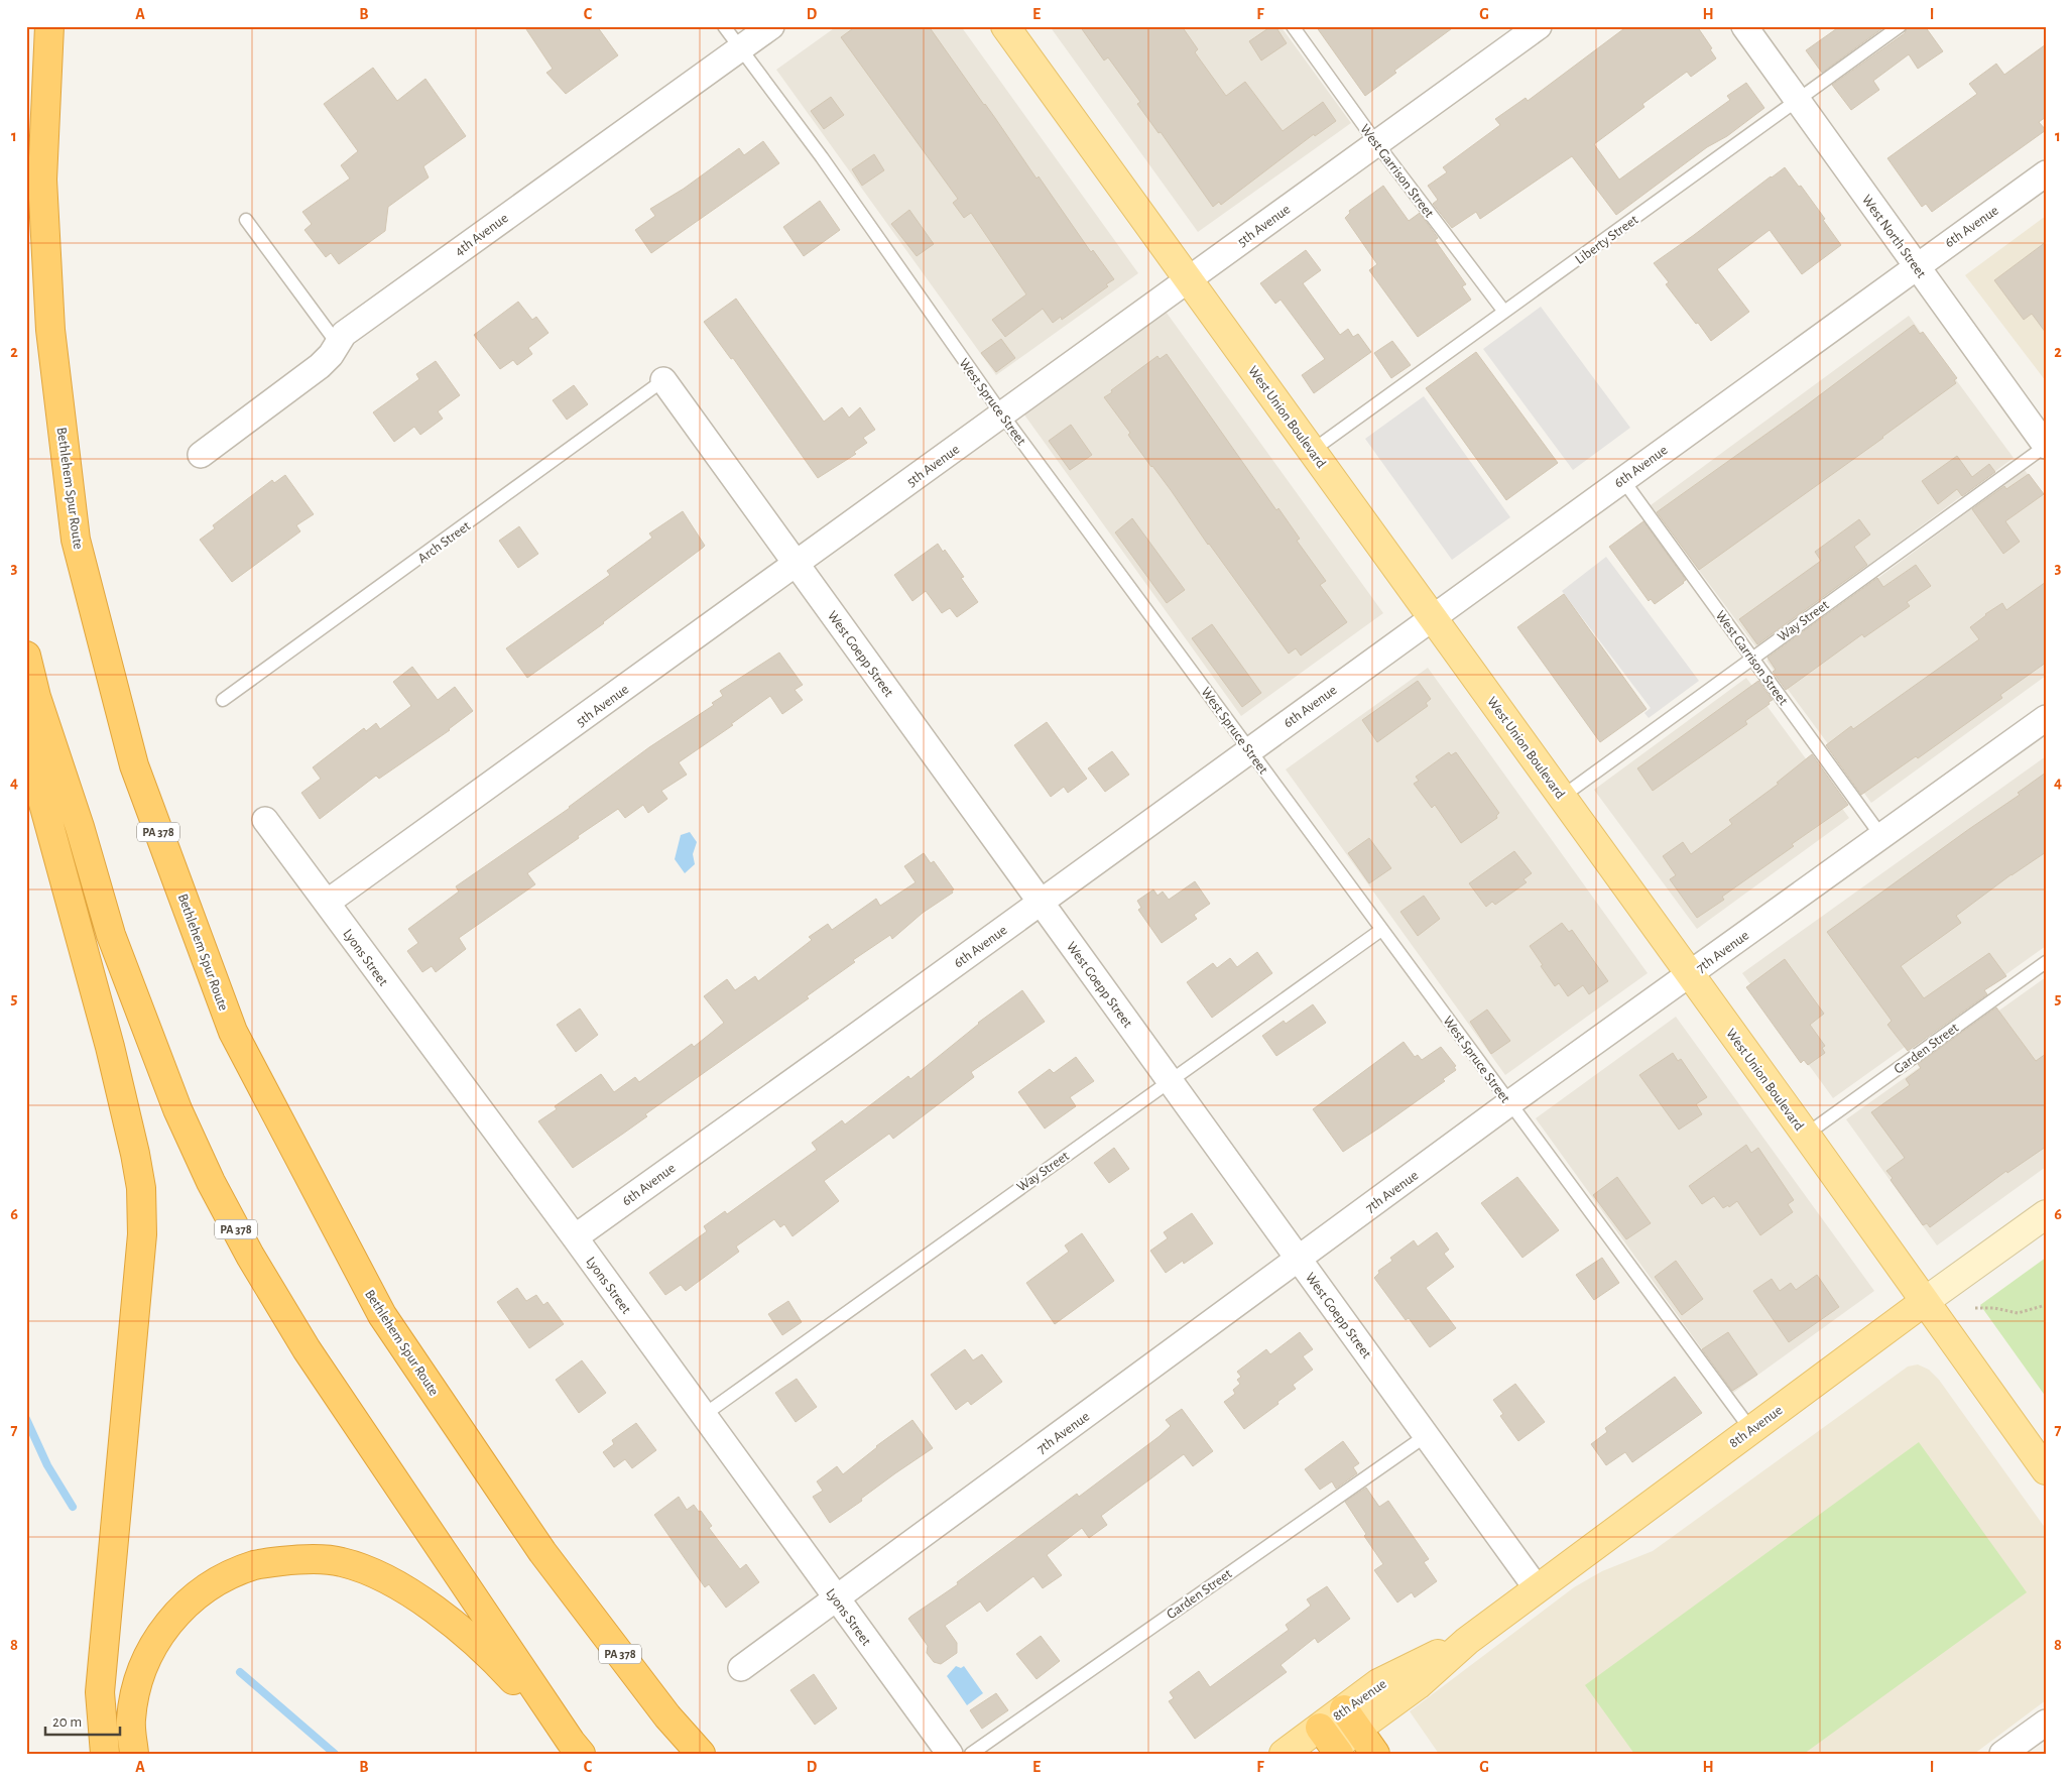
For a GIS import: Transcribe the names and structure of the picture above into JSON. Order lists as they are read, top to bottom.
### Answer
{
  "streets": {
    "highway": ["Bethlehem Spur Route", "PA 378"],
    "main road": ["West Union Boulevard", "8th Avenue"],
    "street": [
      "5th Avenue",
      "6th Avenue",
      "4th Avenue",
      "West North Street",
      "West Goepp Street",
      "7th Avenue",
      "Lyons Street"
    ],
    "lane": [
      "West Garrison Street",
      "Liberty Street",
      "West Spruce Street",
      "Arch Street",
      "Way Street",
      "Garden Street"
    ]
  },
  "crossings": [
    ["West Garrison Street", "5th Avenue"],
    ["West Garrison Street", "6th Avenue"],
    ["West Garrison Street", "Liberty Street"],
    ["West Garrison Street", "Way Street"],
    ["West Garrison Street", "7th Avenue"],
    ["5th Avenue", "West Spruce Street"],
    ["5th Avenue", "West Union Boulevard"],
    ["5th Avenue", "West Goepp Street"],
    ["5th Avenue", "Lyons Street"],
    ["6th Avenue", "West North Street"],
    ["6th Avenue", "West Spruce Street"],
    ["6th Avenue", "West Union Boulevard"],
    ["6th Avenue", "West Goepp Street"],
    ["6th Avenue", "Lyons Street"],
    ["4th Avenue", "West Spruce Street"],
    ["West North Street", "Liberty Street"],
    ["West North Street", "Way Street"],
    ["Liberty Street", "West Union Boulevard"],
    ["West Spruce Street", "Way Street"],
    ["West Spruce Street", "7th Avenue"],
    ["West Spruce Street", "8th Avenue"],
    ["West Union Boulevard", "Way Street"],
    ["West Union Boulevard", "7th Avenue"],
    ["West Union Boulevard", "Garden Street"],
    ["West Union Boulevard", "8th Avenue"],
    ["Arch Street", "West Goepp Street"],
    ["Way Street", "West Goepp Street"],
    ["Way Street", "Lyons Street"],
    ["West Goepp Street", "7th Avenue"],
    ["West Goepp Street", "Garden Street"],
    ["West Goepp Street", "8th Avenue"],
    ["7th Avenue", "Lyons Street"]
  ],
  "scale_bar": "20 m",
  "grid": {
    "columns": [
      "A",
      "B",
      "C",
      "D",
      "E",
      "F",
      "G",
      "H",
      "I"
    ],
    "rows": [
      "1",
      "2",
      "3",
      "4",
      "5",
      "6",
      "7",
      "8"
    ]
  }
}
